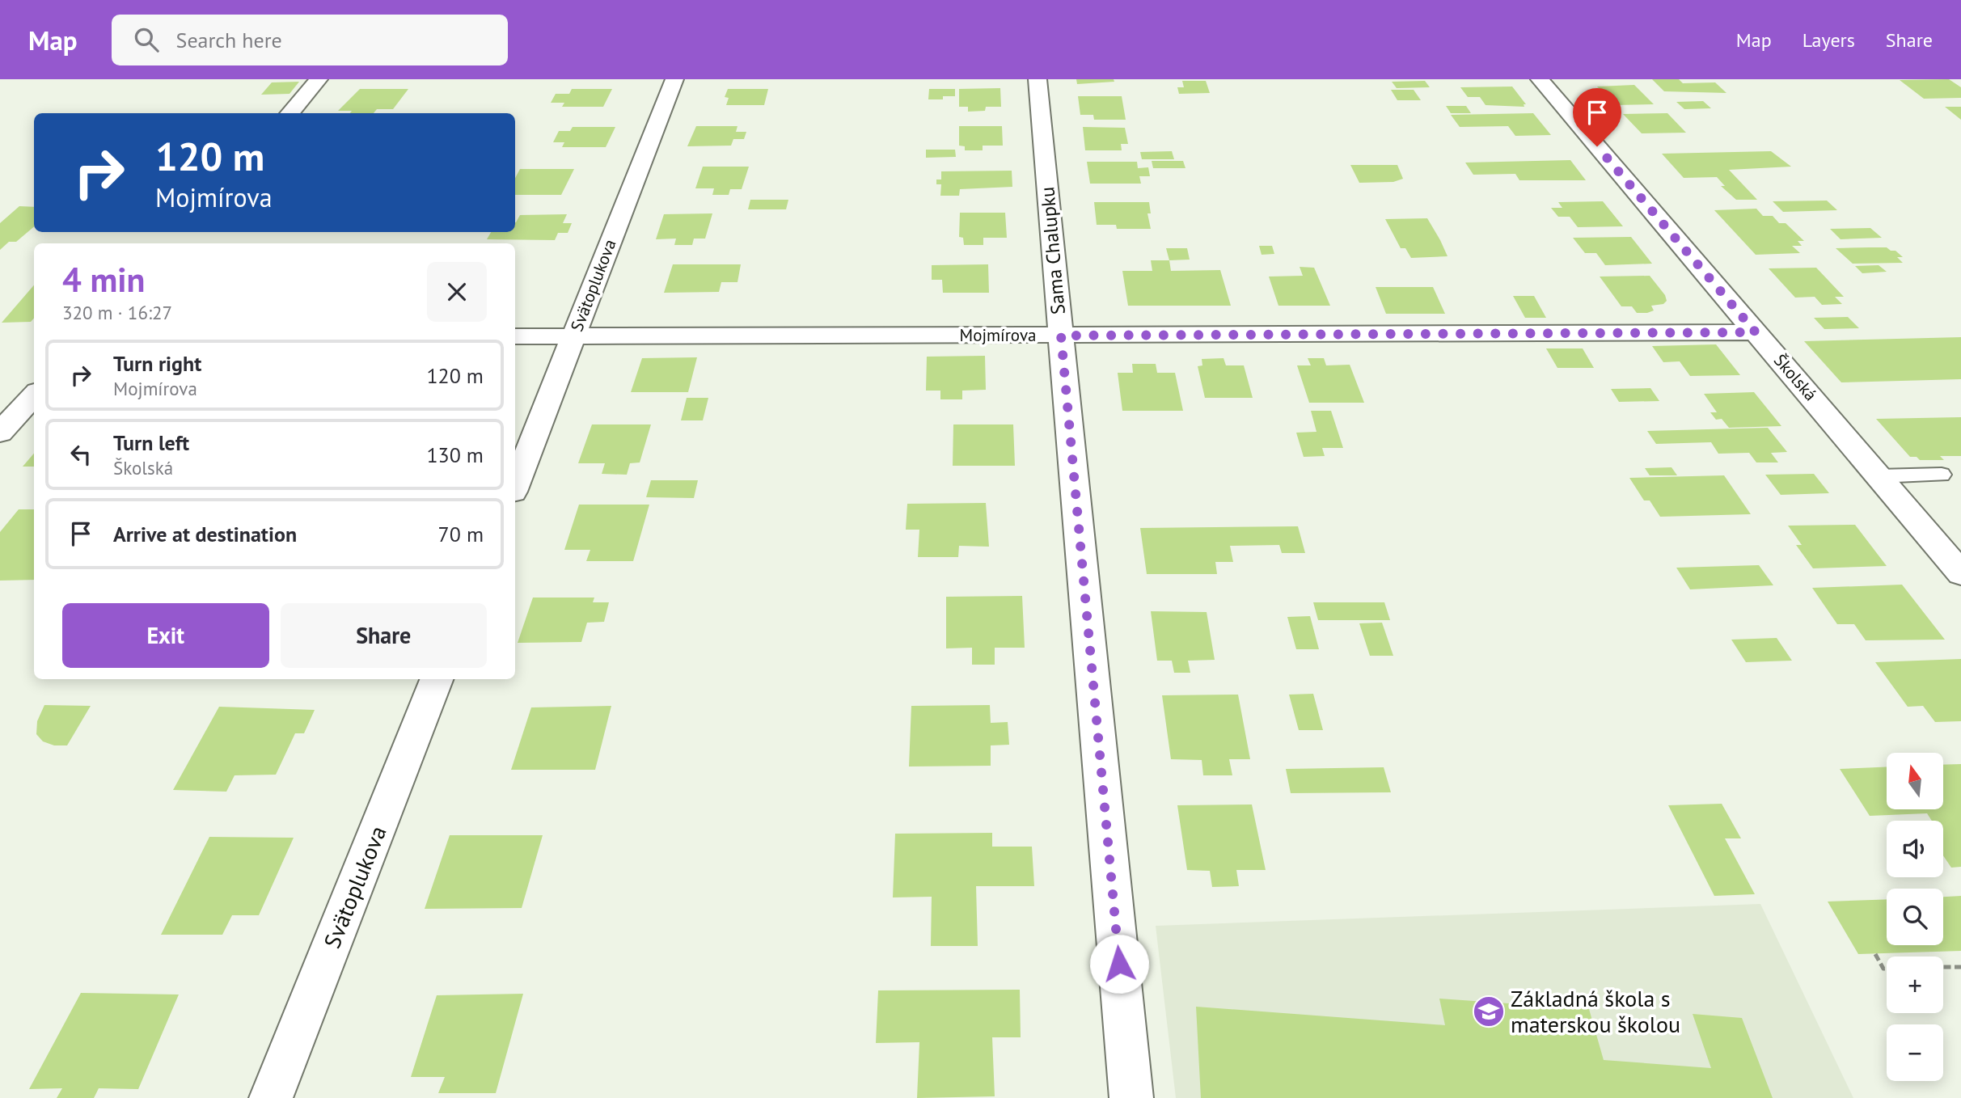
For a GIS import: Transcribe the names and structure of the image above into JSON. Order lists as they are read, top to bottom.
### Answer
{
  "streets": {
    "street": [
      "Sama Chalupku",
      "Svätoplukova",
      "Mojmírova",
      "Školská"
    ]
  },
  "crossings": [
    ["Sama Chalupku", "Mojmírova"],
    ["Svätoplukova", "Mojmírova"],
    ["Mojmírova", "Školská"]
  ],
  "places": {
    "school or university": ["Základná škola s materskou školou"]
  },
  "north": "top",
  "page": {
    "header": "Map",
    "search": "Search here",
    "nav": ["Map", "Layers", "Share"],
    "turn": ["120 m", "Mojmírova"],
    "heading": ["4 min", "320 m · 16:27"],
    "list": [
      {
        "name": "Turn right",
        "note": "Mojmírova",
        "value": "120 m"
      },
      {
        "name": "Turn left",
        "note": "Školská",
        "value": "130 m"
      },
      {
        "name": "Arrive at destination",
        "value": "70 m"
      }
    ],
    "buttons": ["Exit", "Share"],
    "map_buttons": ["+", "−"]
  }
}
